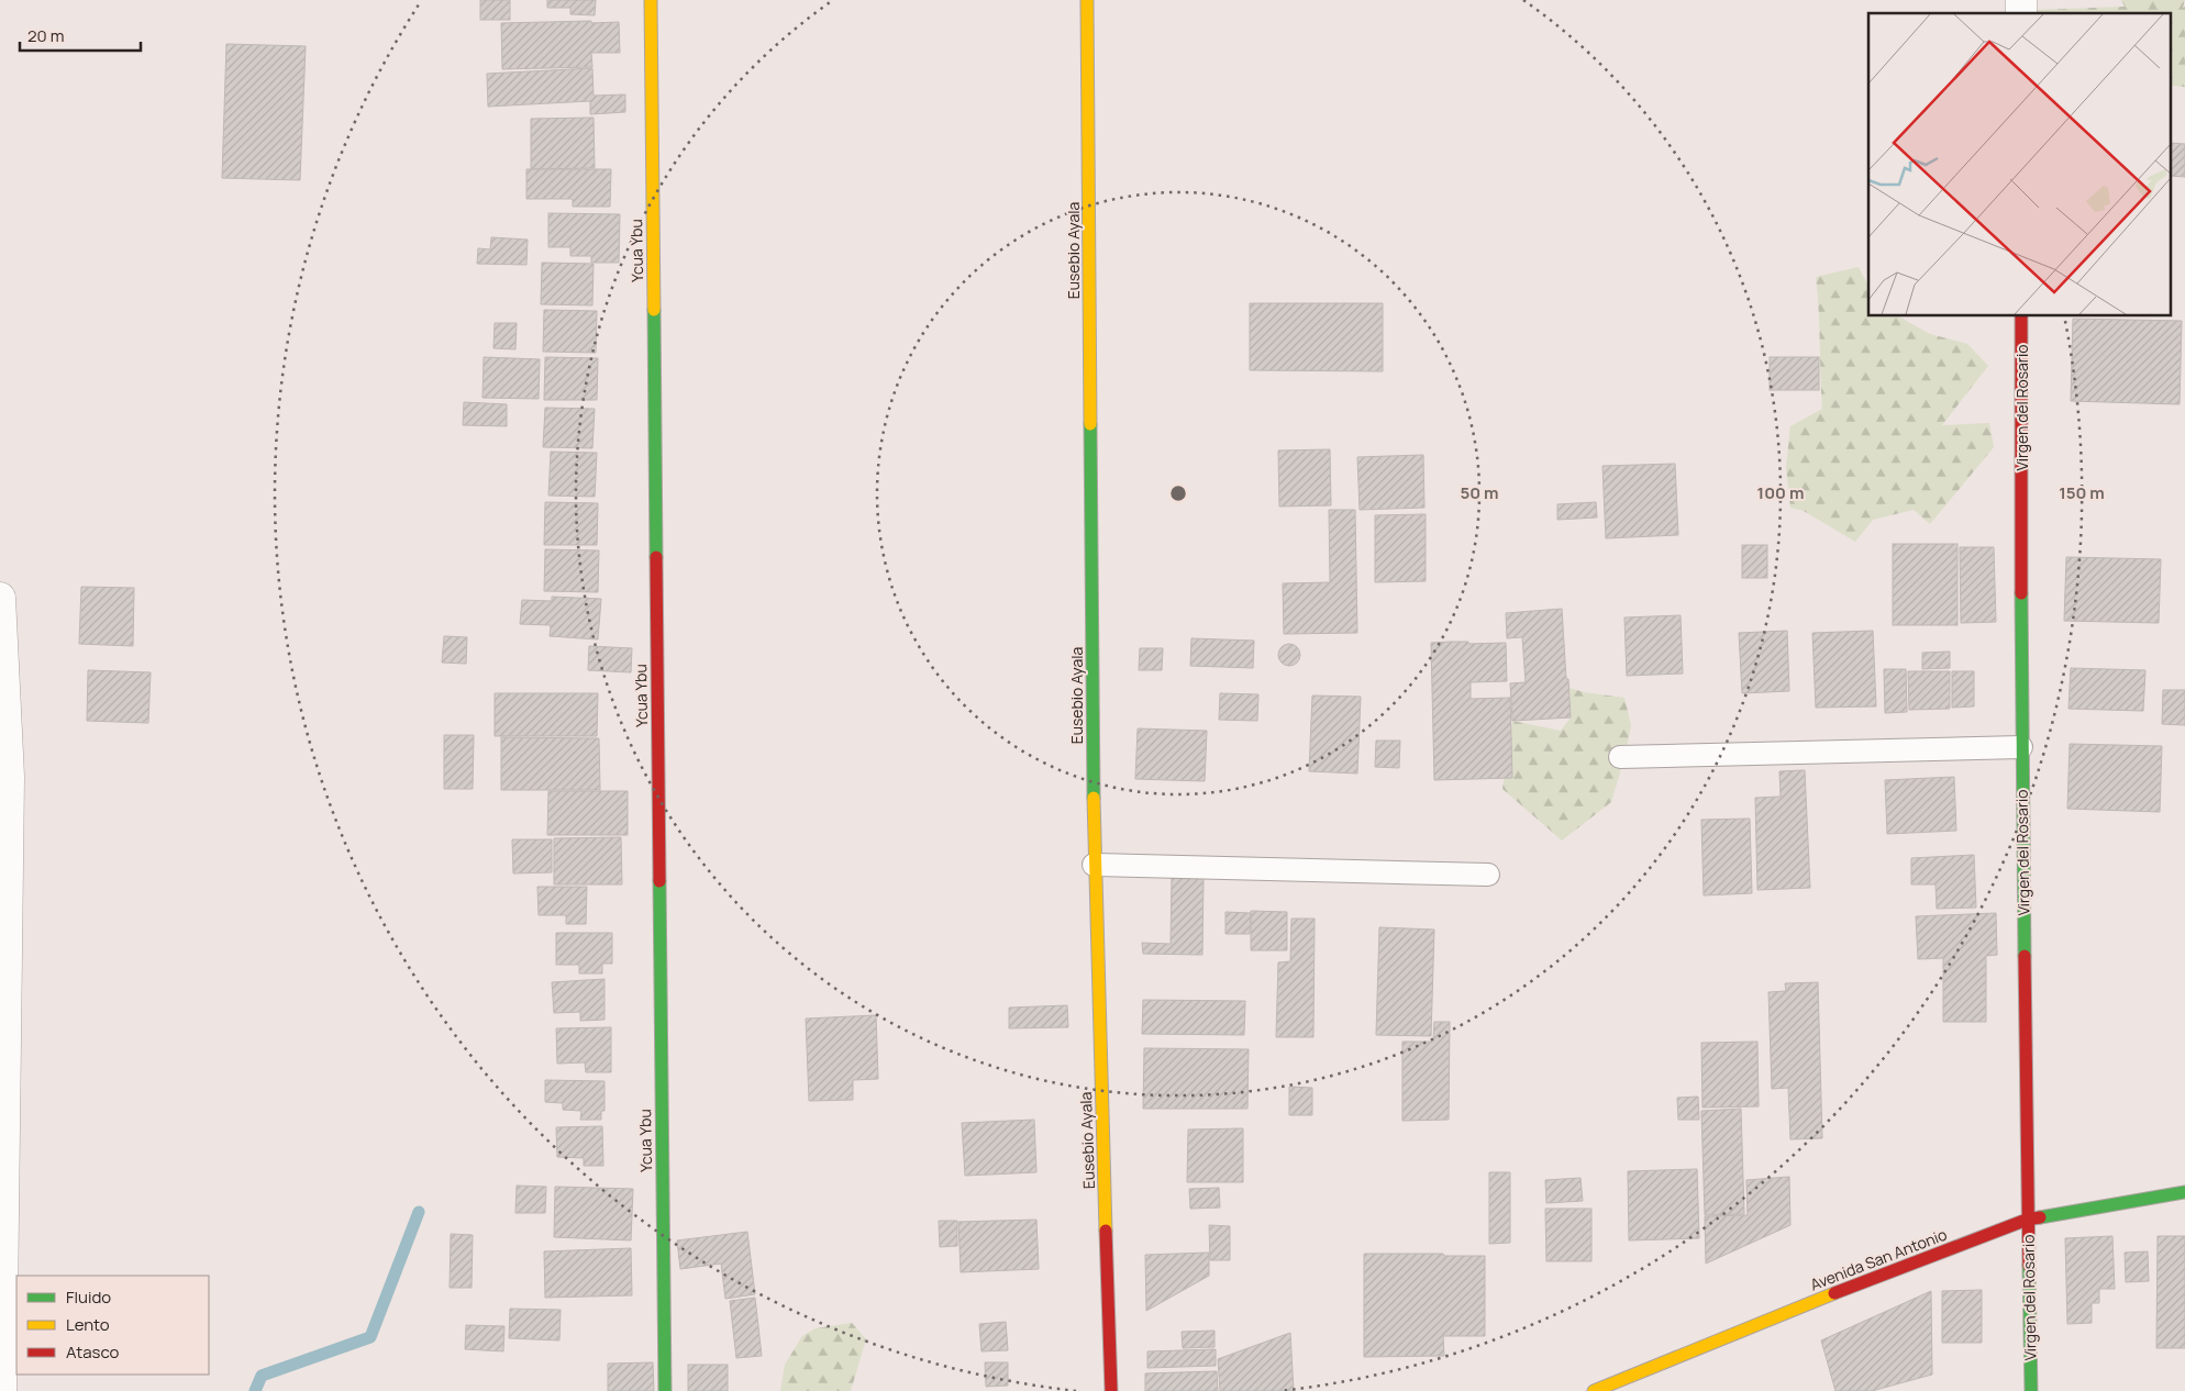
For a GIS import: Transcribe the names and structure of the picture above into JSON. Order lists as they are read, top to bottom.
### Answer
{
  "streets": {
    "street": [
      "Ycua Ybu",
      "Eusebio Ayala",
      "Virgen del Rosario",
      "Avenida San Antonio"
    ]
  },
  "crossings": [
    ["Virgen del Rosario", "Avenida San Antonio"]
  ],
  "legend": ["Fluido", "Lento", "Atasco"],
  "scale_bar": "20 m",
  "rings": ["50 m", "100 m", "150 m"]
}
